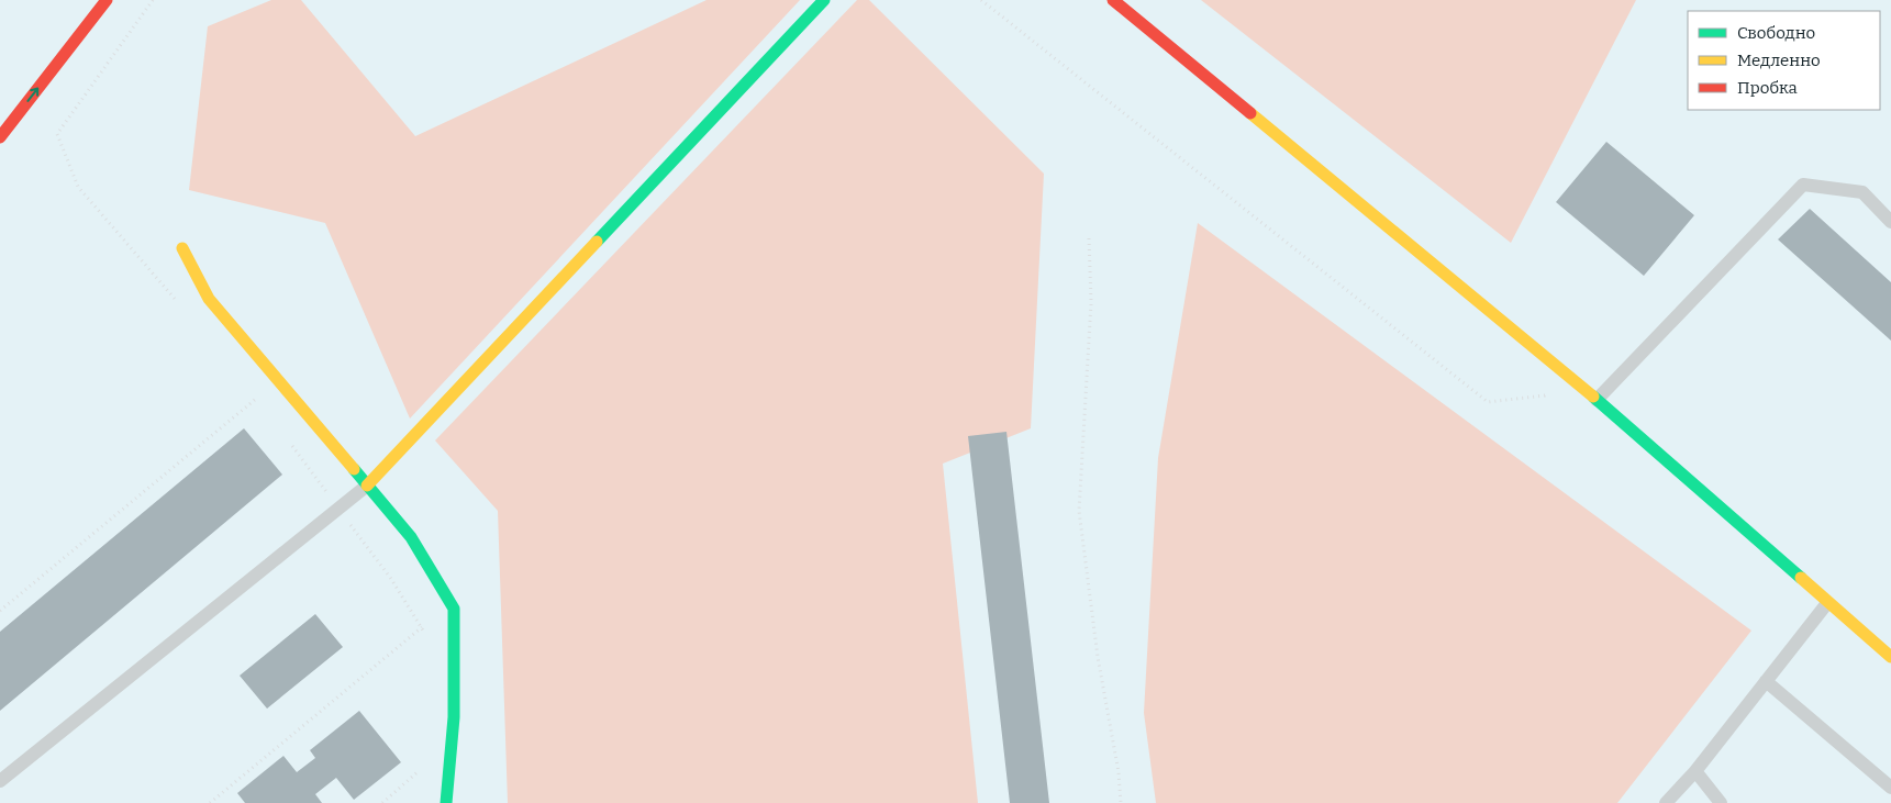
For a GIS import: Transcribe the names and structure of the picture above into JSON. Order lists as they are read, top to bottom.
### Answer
{
  "legend": ["Свободно", "Медленно", "Пробка"]
}
